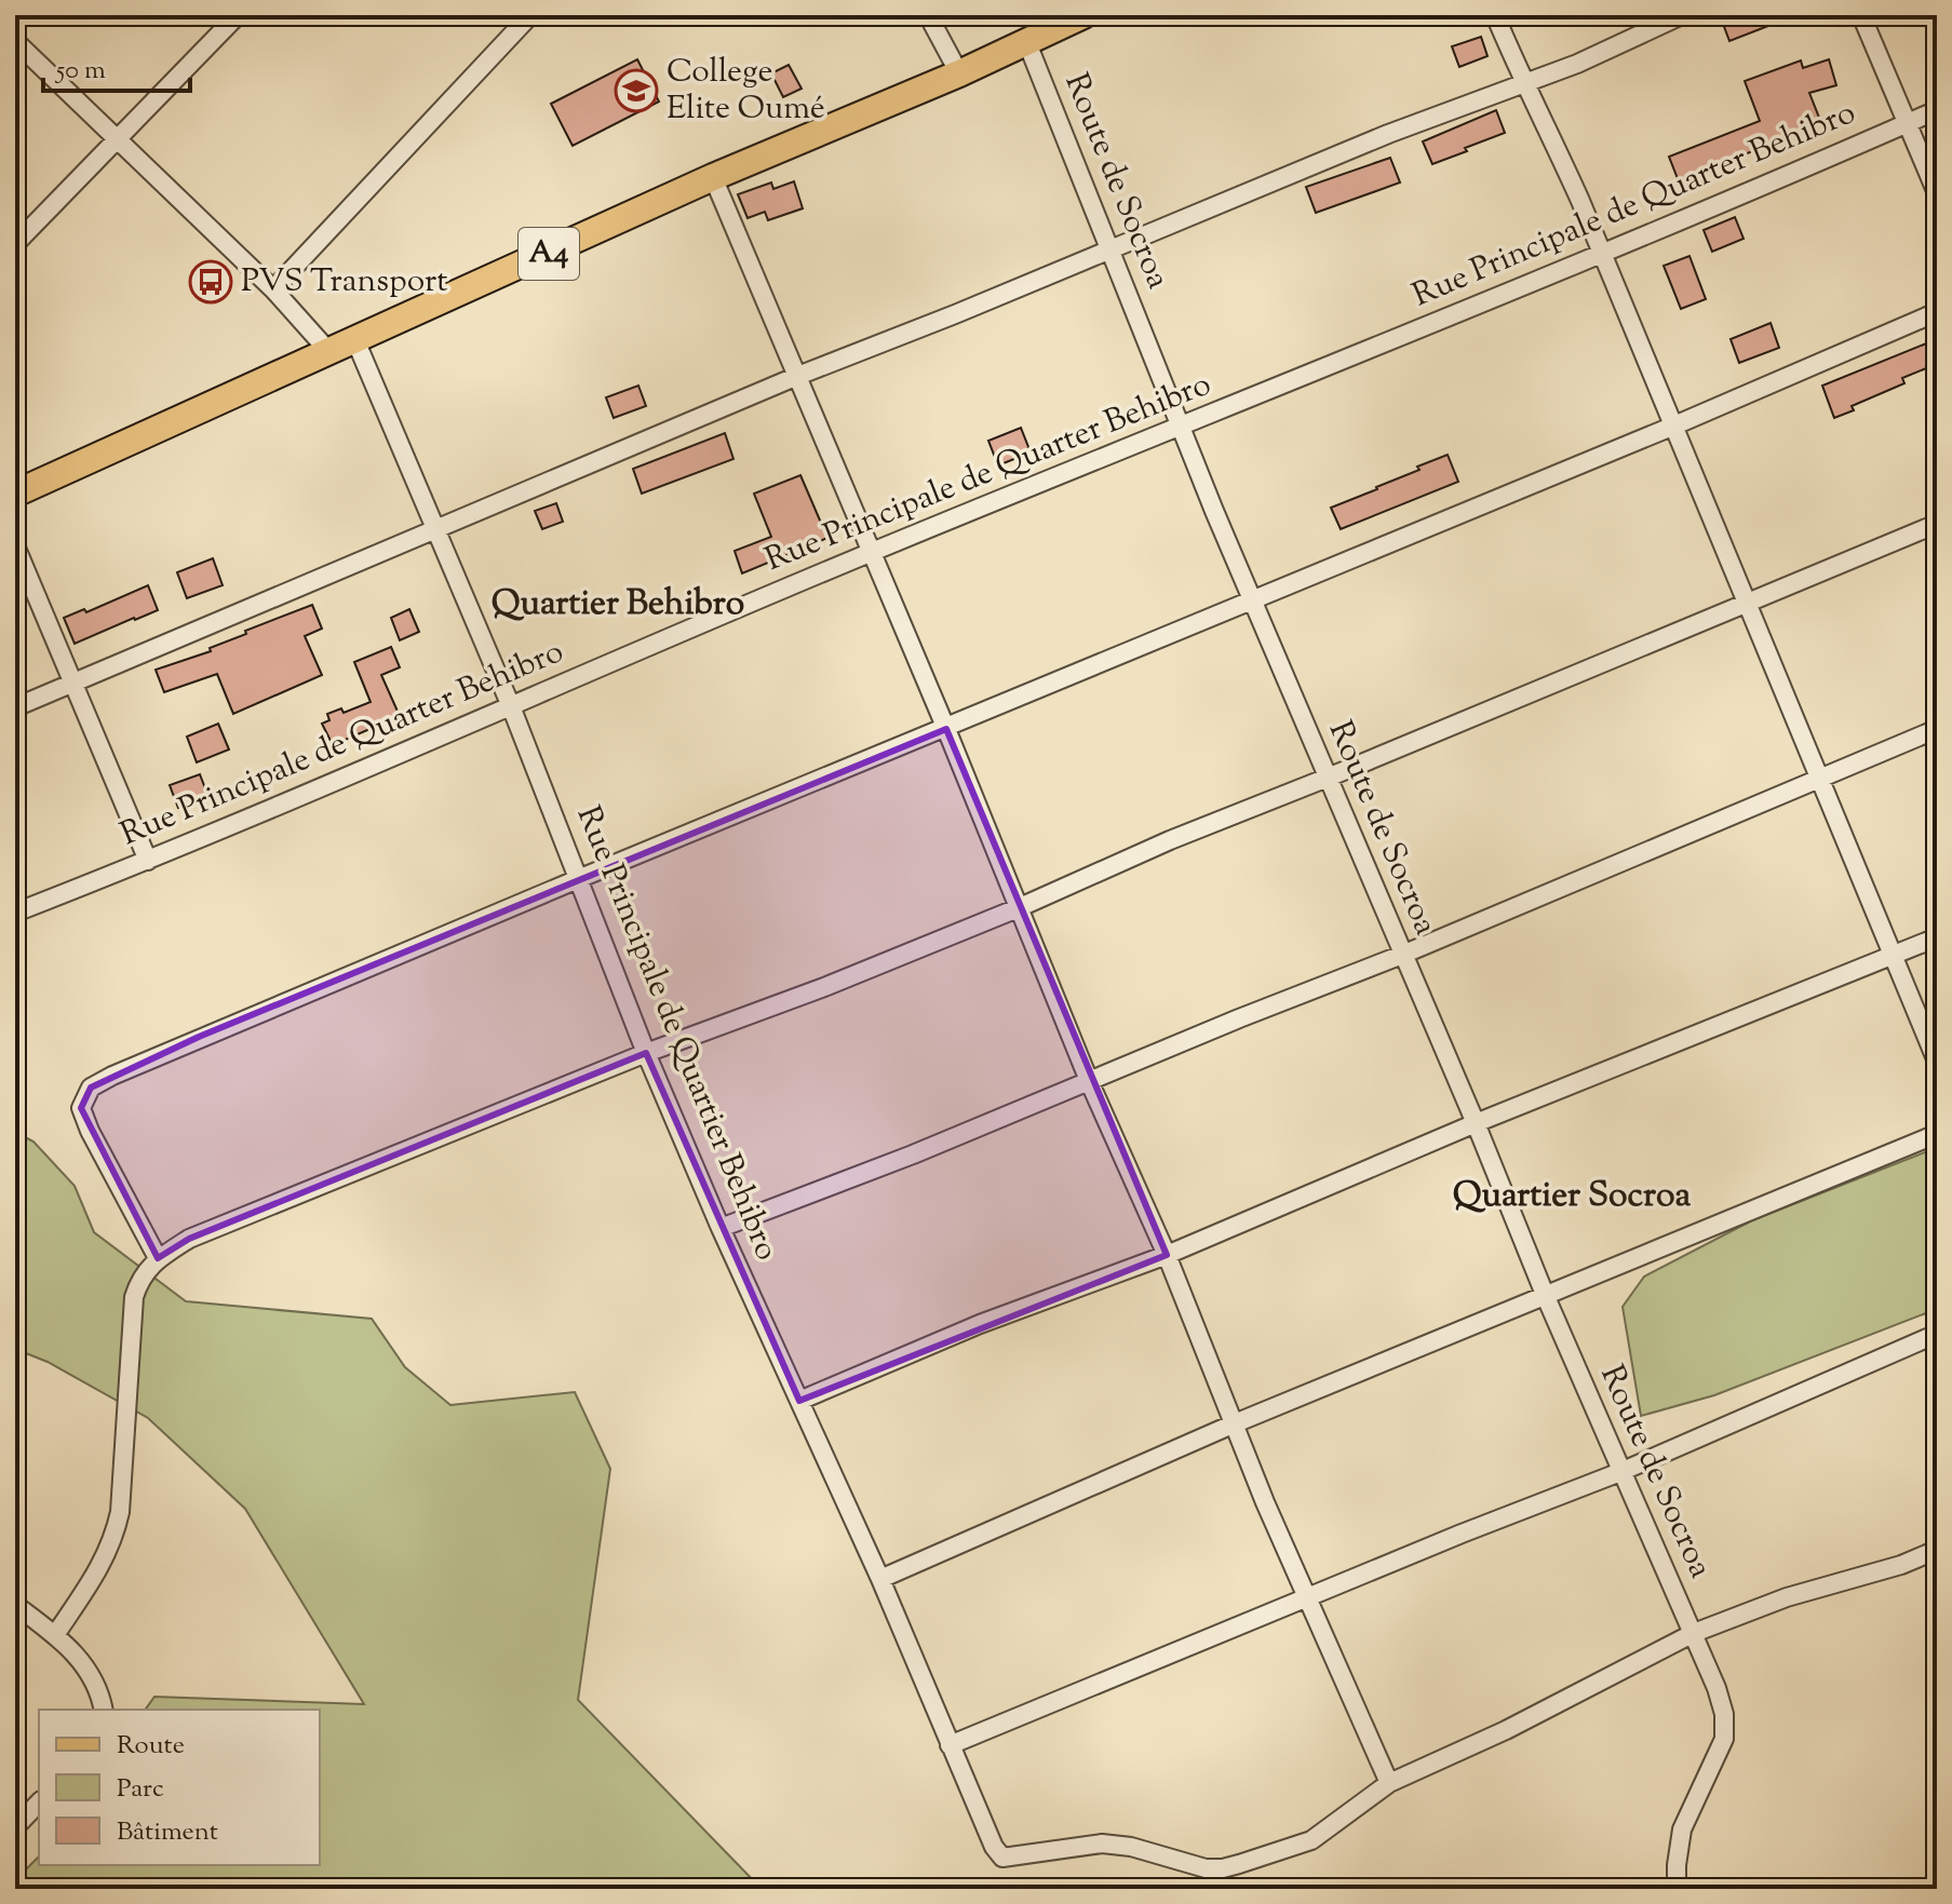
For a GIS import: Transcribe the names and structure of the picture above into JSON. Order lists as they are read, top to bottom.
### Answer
{
  "streets": {
    "main road": ["A4"],
    "street": ["Route de Socroa", "Rue Principale de Quarter Behibro", "Rue Principale de Quartier Behibro"]
  },
  "crossings": [
    ["Route de Socroa", "Rue Principale de Quarter Behibro"],
    ["Route de Socroa", "A4"],
    ["Rue Principale de Quarter Behibro", "Rue Principale de Quartier Behibro"],
    ["A4", "Rue Principale de Quartier Behibro"]
  ],
  "districts": ["Quartier Behibro", "Quartier Socroa"],
  "places": {
    "school or university": ["College Elite Oumé"],
    "bus stop": ["PVS Transport"]
  },
  "legend": ["Route", "Parc", "Bâtiment"],
  "scale_bar": "50 m"
}
